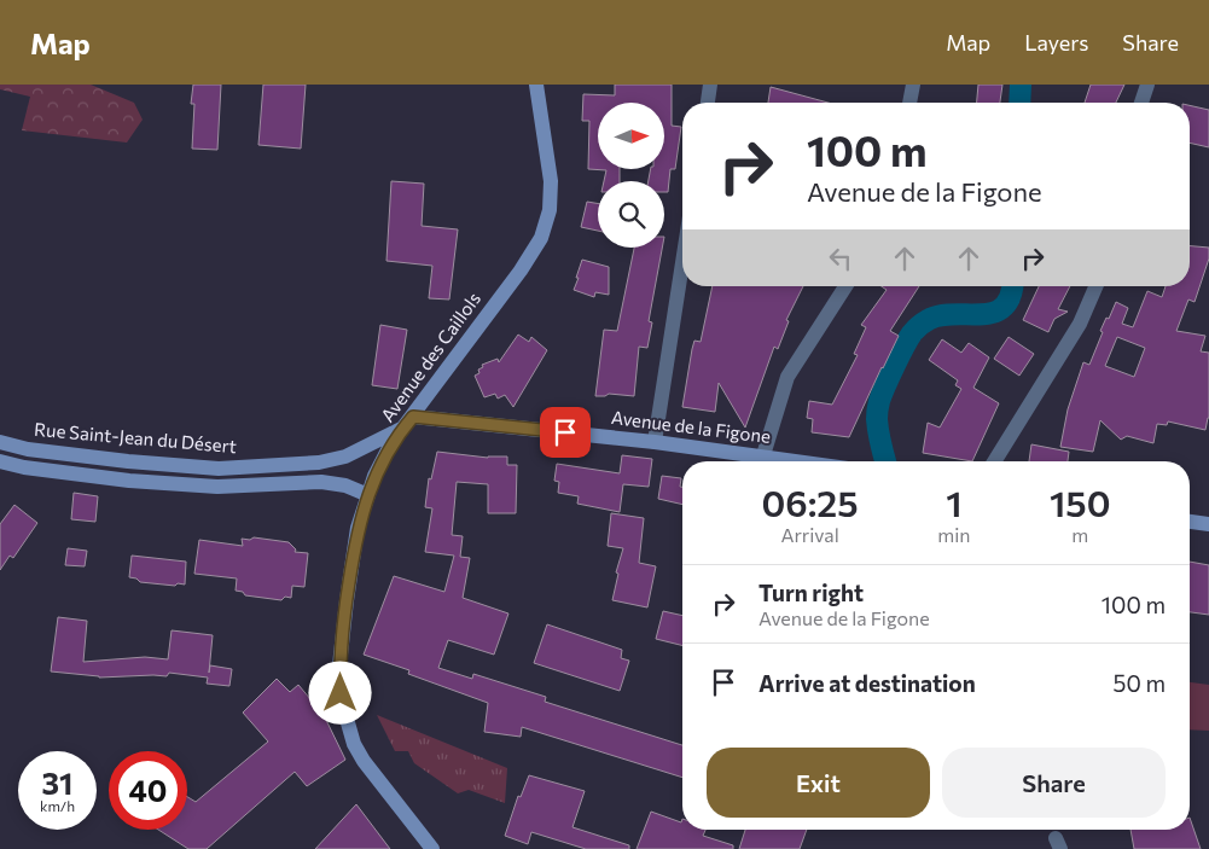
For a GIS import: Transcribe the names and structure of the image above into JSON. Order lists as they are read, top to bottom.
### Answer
{
  "streets": {
    "street": ["Avenue des Caillols", "Avenue de la Figone", "Rue Saint-Jean du Désert"]
  },
  "crossings": [
    ["Avenue des Caillols", "Avenue de la Figone"],
    ["Avenue des Caillols", "Rue Saint-Jean du Désert"],
    ["Avenue de la Figone", "Rue Saint-Jean du Désert"]
  ],
  "north": "right",
  "page": {
    "header": "Map",
    "nav": ["Map", "Layers", "Share"],
    "turn": ["100 m", "Avenue de la Figone"],
    "eta": [
      "06:25",
      "Arrival",
      "1",
      "min",
      "150",
      "m"
    ],
    "list": [
      {
        "name": "Turn right",
        "note": "Avenue de la Figone",
        "value": "100 m"
      },
      {
        "name": "Arrive at destination",
        "value": "50 m"
      }
    ],
    "buttons": ["Exit", "Share"],
    "speed": "31 km/h",
    "limit": "40"
  }
}
